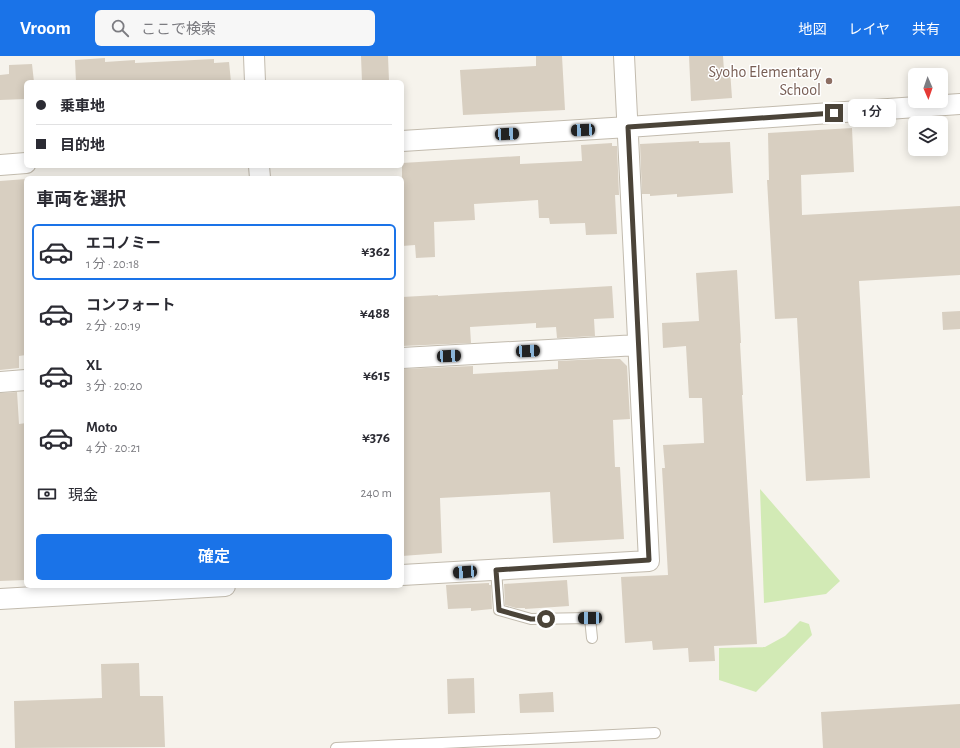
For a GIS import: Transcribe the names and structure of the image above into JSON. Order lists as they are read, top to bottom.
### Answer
{
  "places": ["Syoho Elementary School"],
  "north": "bottom",
  "page": {
    "header": "Vroom",
    "search": "ここで検索",
    "nav": ["地図", "レイヤ", "共有"],
    "banner": ["乗車地", "目的地"],
    "bubble": "1 分",
    "heading": "車両を選択",
    "list": [
      {
        "name": "エコノミー",
        "note": "1 分 · 20:18",
        "value": "¥362"
      },
      {
        "name": "コンフォート",
        "note": "2 分 · 20:19",
        "value": "¥488"
      },
      {
        "name": "XL",
        "note": "3 分 · 20:20",
        "value": "¥615"
      },
      {
        "name": "Moto",
        "note": "4 分 · 20:21",
        "value": "¥376"
      }
    ],
    "pay": ["現金", "240 m"],
    "buttons": "確定"
  }
}
